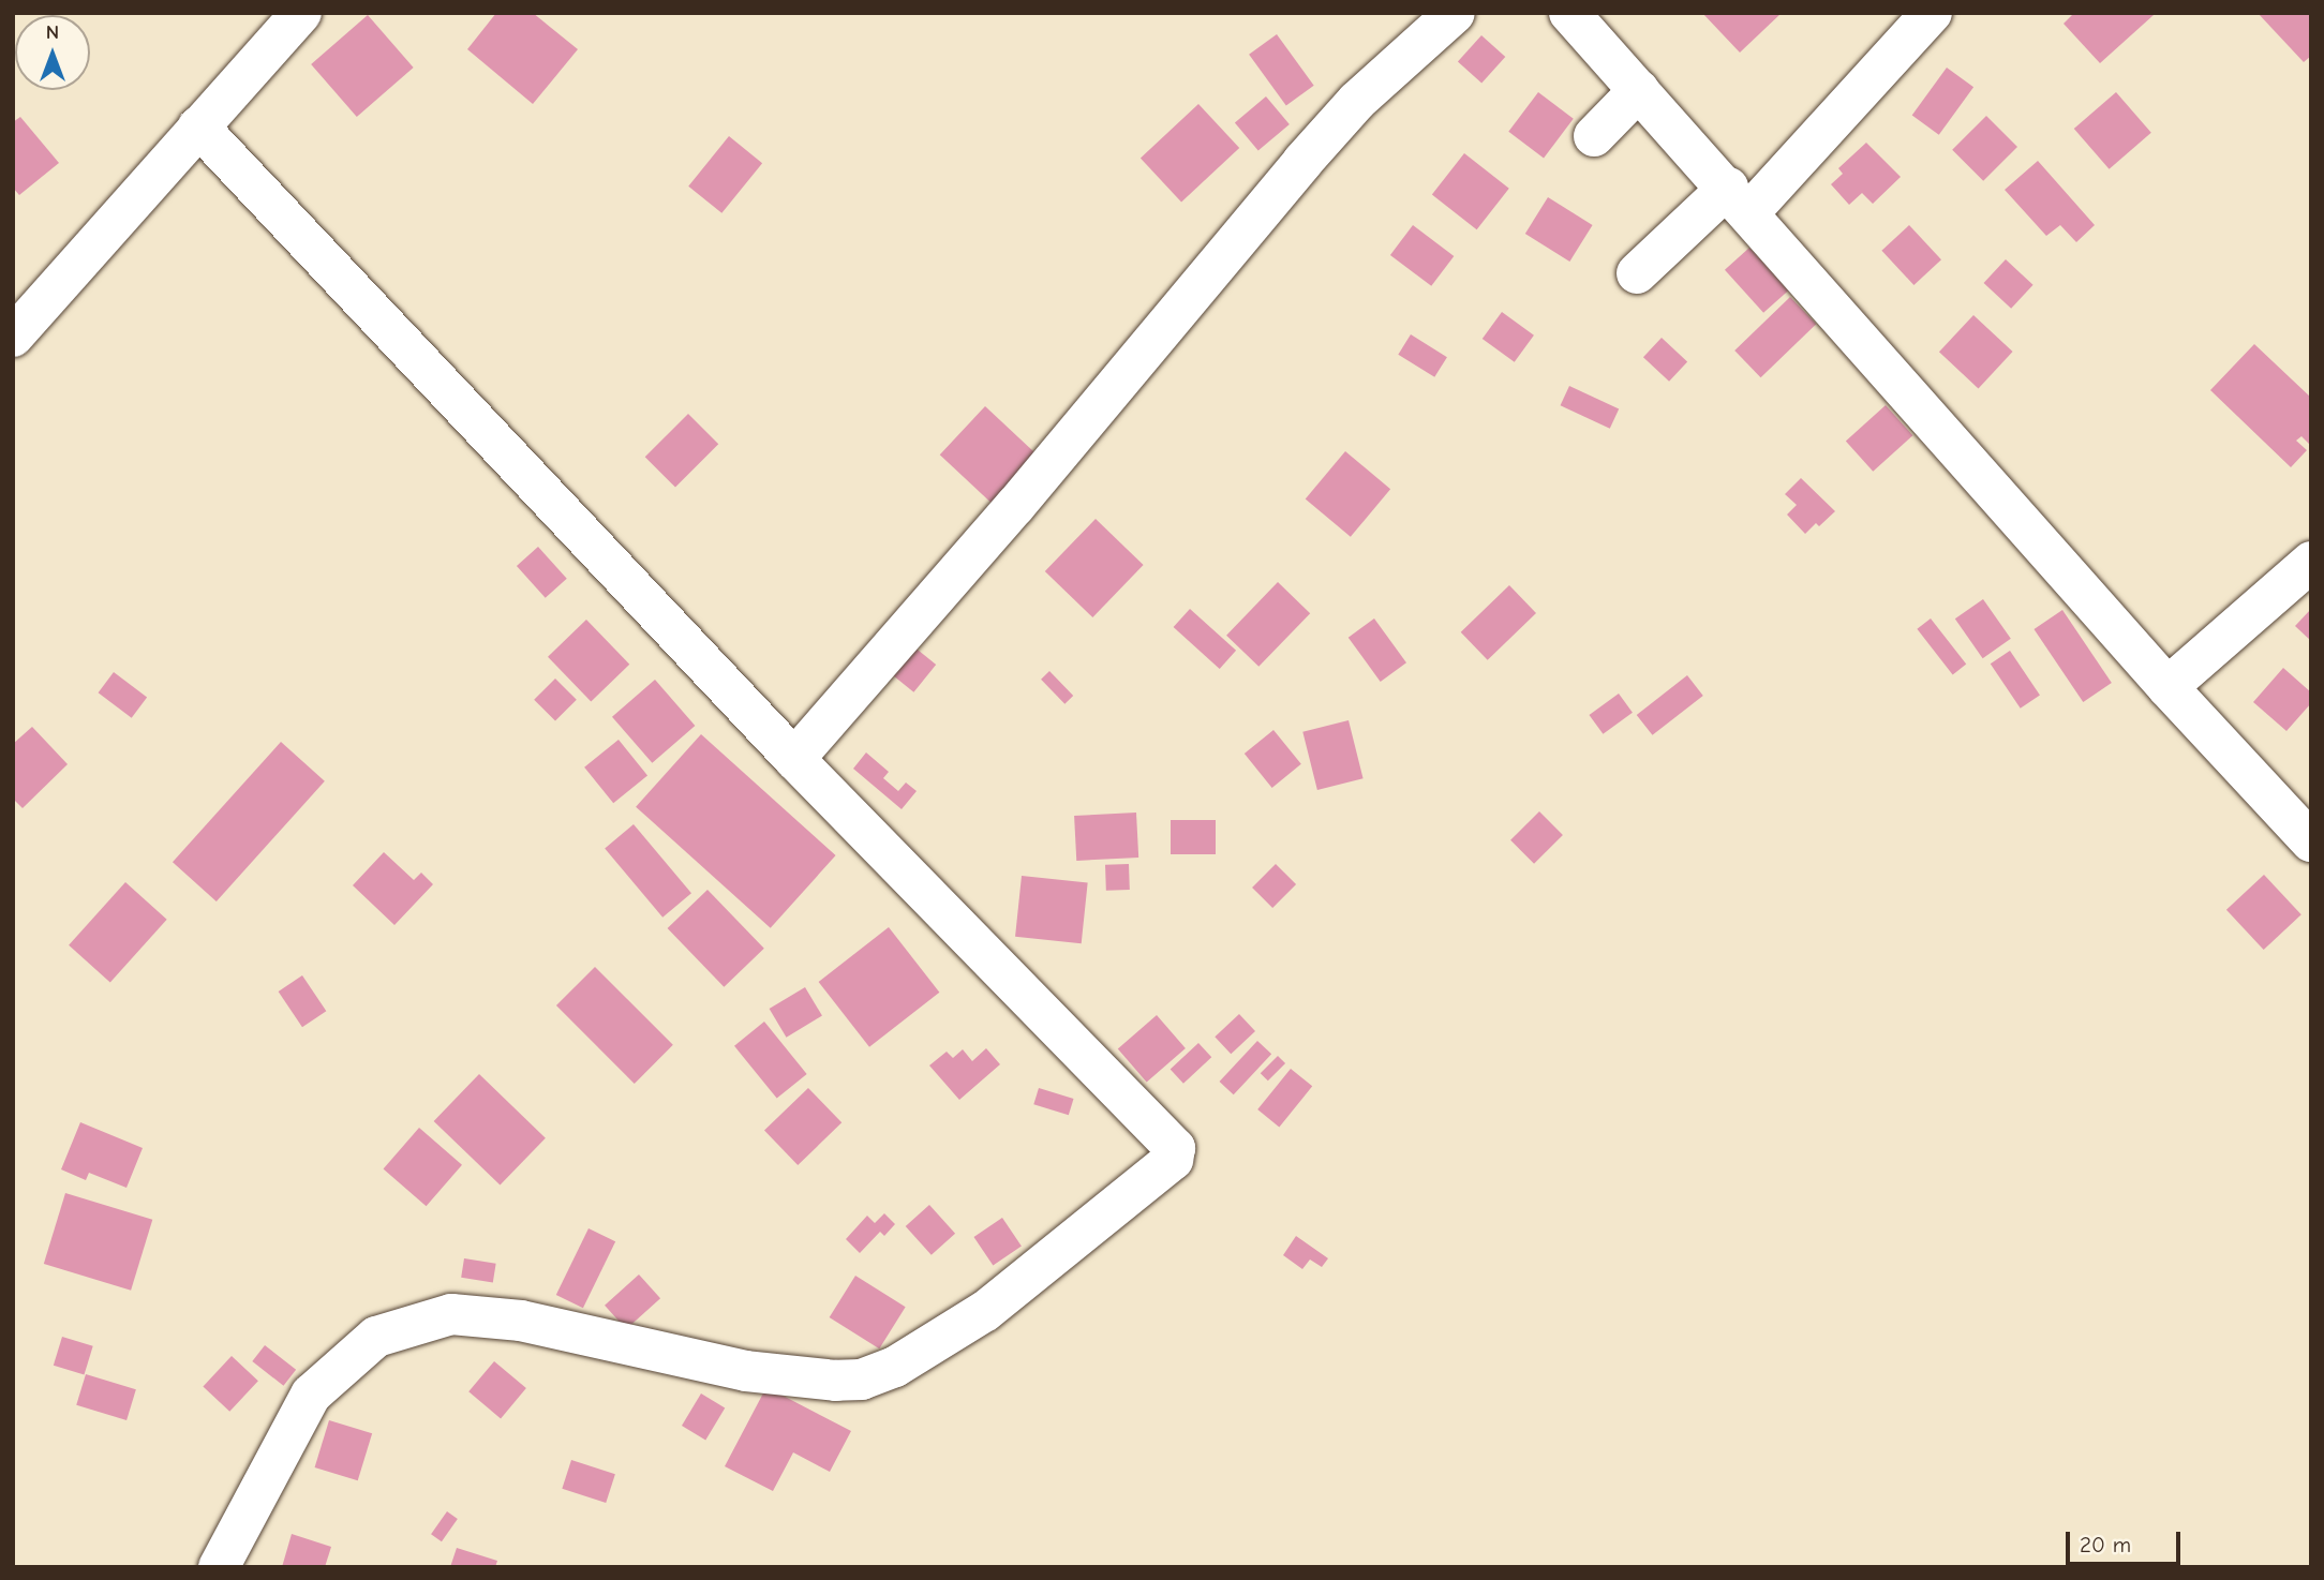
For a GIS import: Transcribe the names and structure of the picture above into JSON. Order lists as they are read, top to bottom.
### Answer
{
  "scale_bar": "20 m",
  "north": "top"
}
